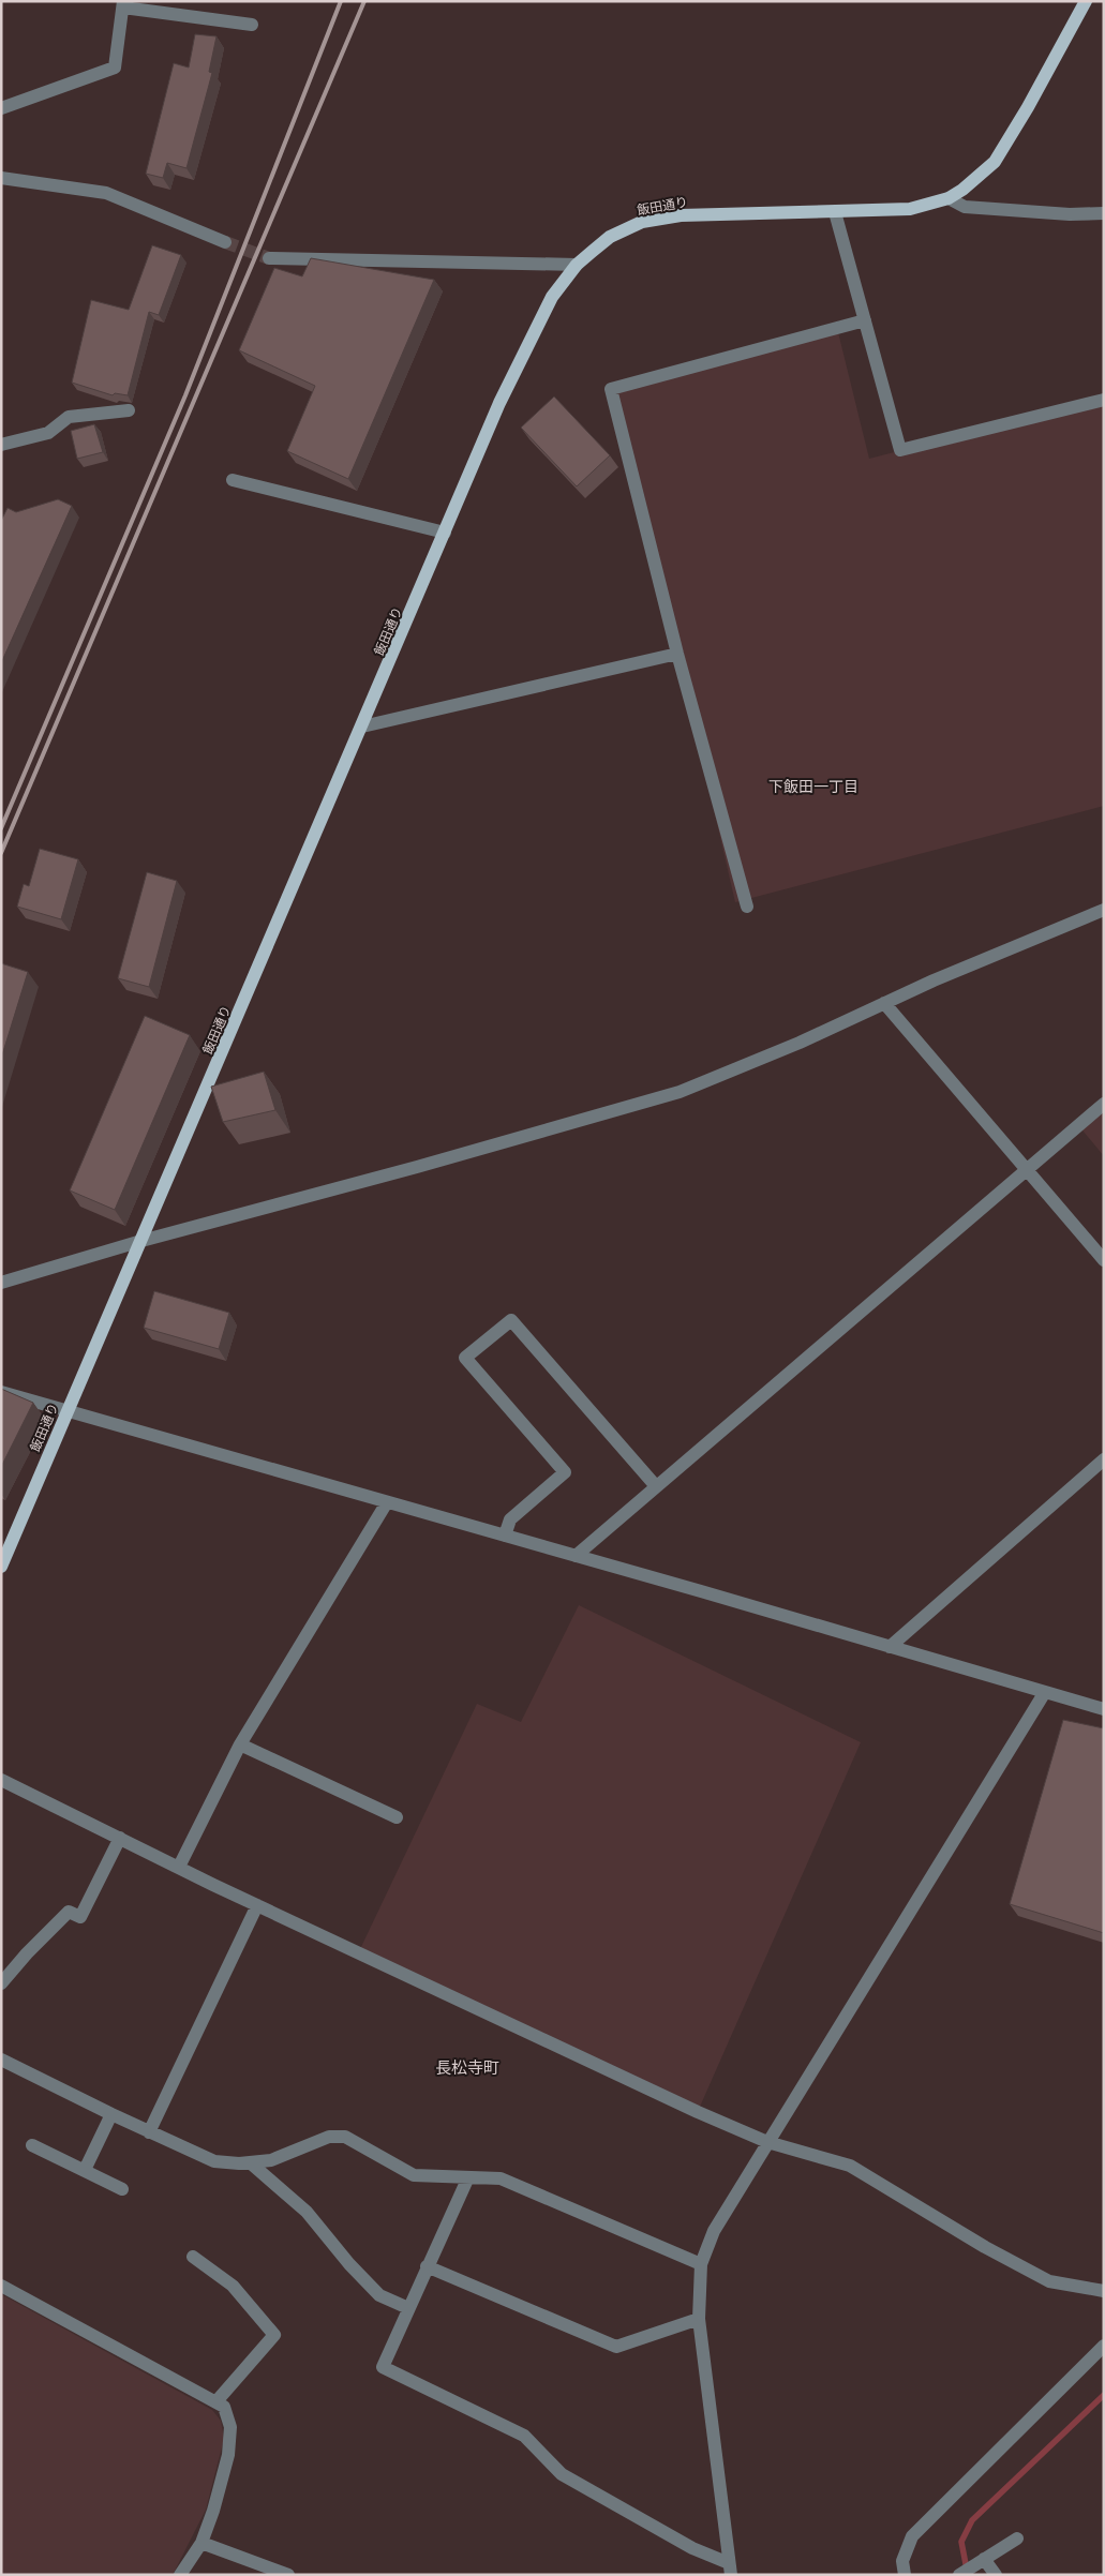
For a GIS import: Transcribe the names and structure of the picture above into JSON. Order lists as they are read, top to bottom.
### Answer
{
  "streets": {
    "main road": ["飯田通り"]
  },
  "districts": ["下飯田一丁目", "長松寺町"]
}
